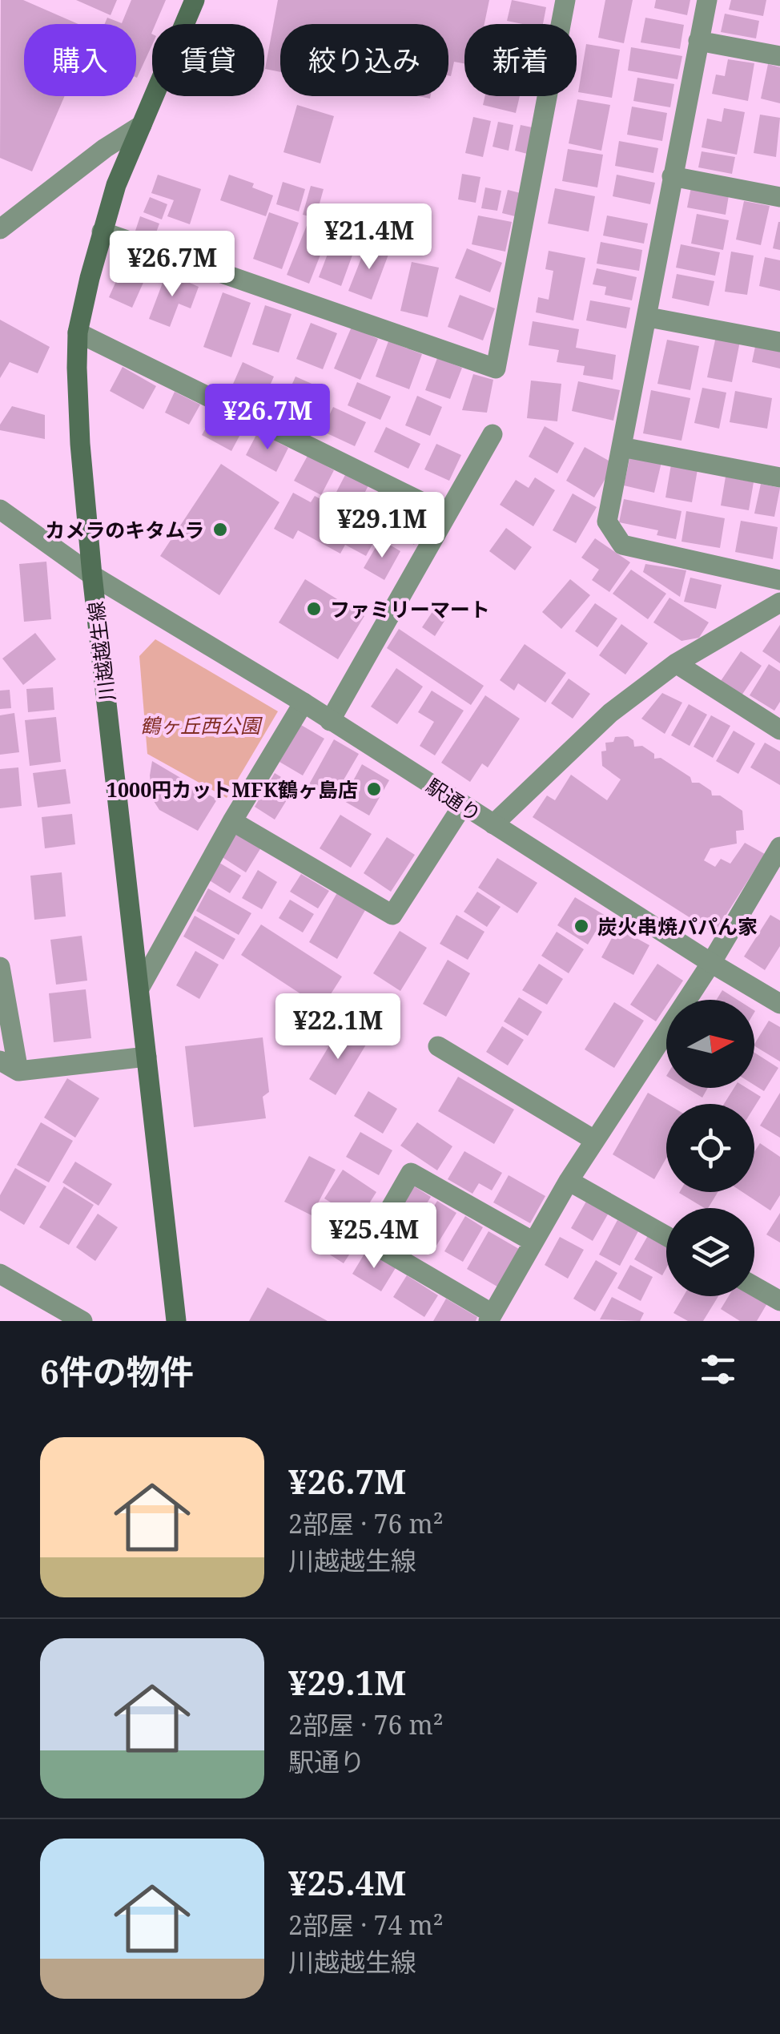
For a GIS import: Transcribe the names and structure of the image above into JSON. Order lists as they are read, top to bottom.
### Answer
{
  "streets": {
    "main road": ["川越越生線"],
    "street": ["駅通り"]
  },
  "crossings": [
    ["川越越生線", "駅通り"]
  ],
  "parks": ["鶴ヶ丘西公園"],
  "places": [
    "カメラのキタムラ",
    "ファミリーマート",
    "1000円カットMFK鶴ヶ島店",
    "炭火串焼パパん家"
  ],
  "north": "right",
  "page": {
    "chip": [
      "購入",
      "賃貸",
      "絞り込み",
      "新着"
    ],
    "price": [
      "¥21.4M",
      "¥26.7M",
      "¥26.7M",
      "¥29.1M",
      "¥22.1M",
      "¥25.4M"
    ],
    "heading": "6件の物件",
    "list": [
      {
        "name": "¥26.7M",
        "note": "2部屋 · 76 m² · 川越越生線"
      },
      {
        "name": "¥29.1M",
        "note": "2部屋 · 76 m² · 駅通り"
      },
      {
        "name": "¥25.4M",
        "note": "2部屋 · 74 m² · 川越越生線"
      }
    ]
  }
}
